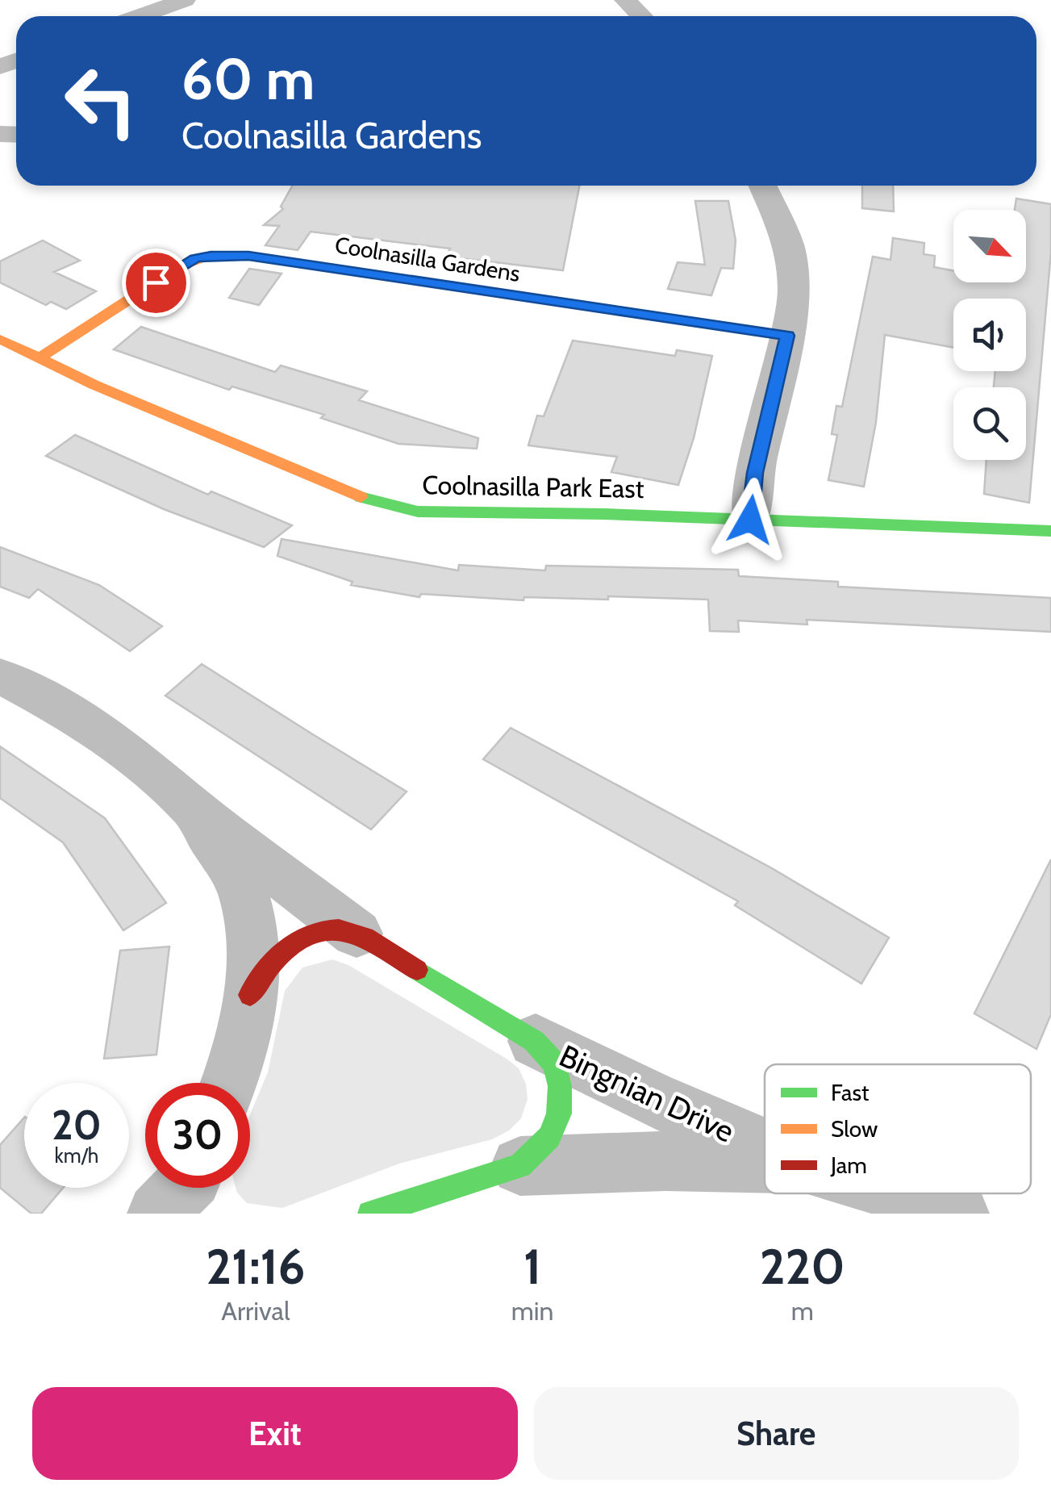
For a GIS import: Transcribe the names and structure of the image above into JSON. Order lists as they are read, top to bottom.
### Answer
{
  "streets": {
    "street": ["Coolnasilla Gardens", "Coolnasilla Park East", "Bingnian Drive"]
  },
  "crossings": [
    ["Coolnasilla Gardens", "Coolnasilla Park East"]
  ],
  "legend": ["Fast", "Slow", "Jam"],
  "north": "bottom right",
  "page": {
    "turn": ["60 m", "Coolnasilla Gardens"],
    "speed": "20 km/h",
    "limit": "30",
    "eta": [
      "21:16",
      "Arrival",
      "1",
      "min",
      "220",
      "m"
    ],
    "buttons": ["Exit", "Share"]
  }
}
